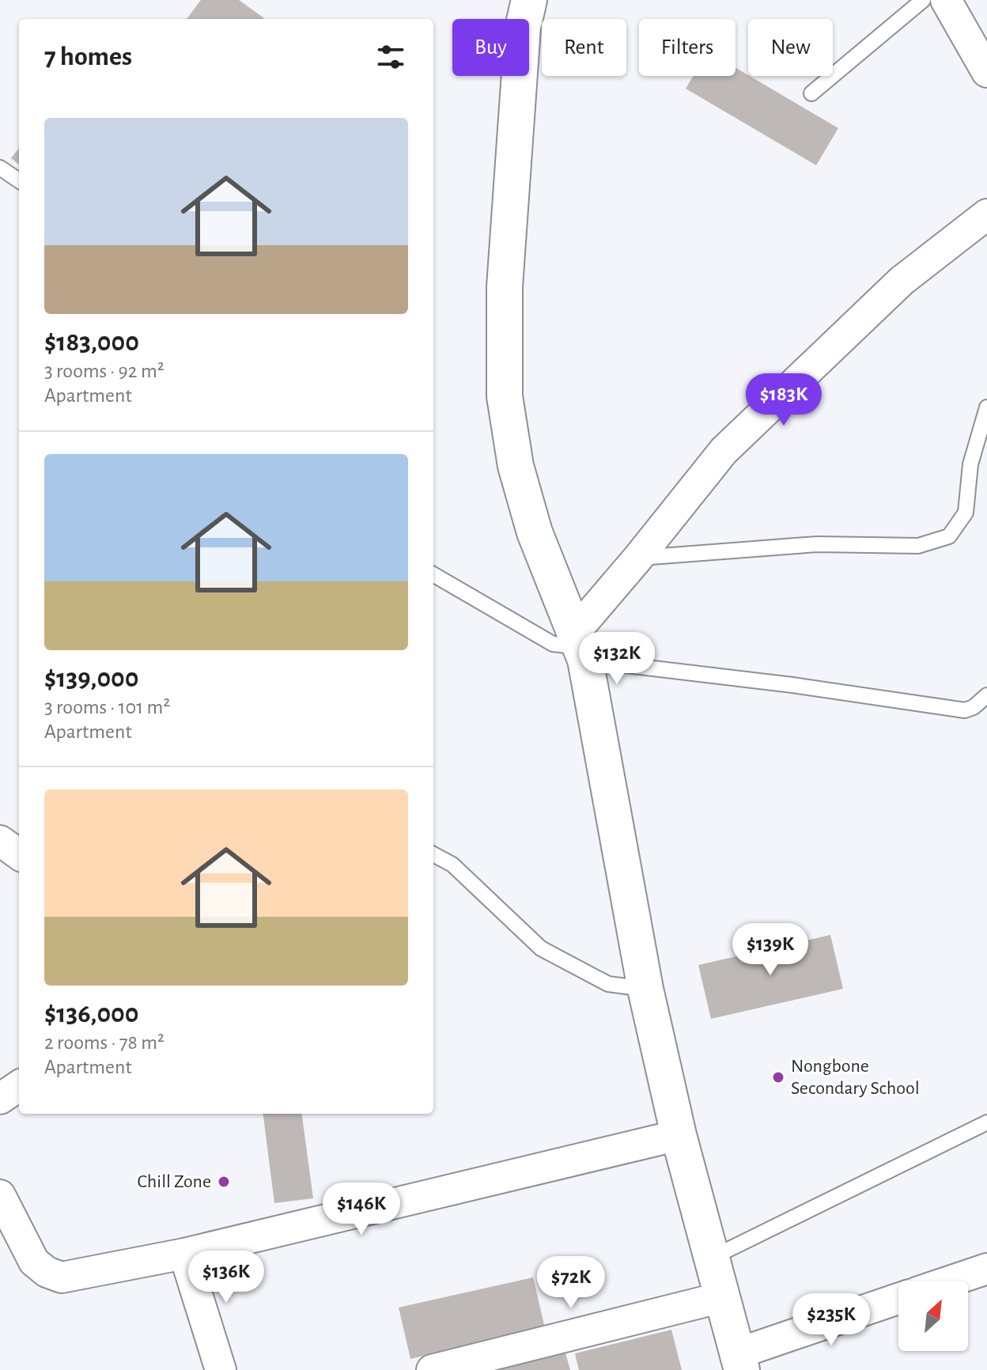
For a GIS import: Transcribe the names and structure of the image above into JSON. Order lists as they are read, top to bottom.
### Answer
{
  "places": ["Nongbone Secondary School", "Chill Zone"],
  "north": "top right",
  "page": {
    "chip": [
      "Buy",
      "Rent",
      "Filters",
      "New"
    ],
    "heading": "7 homes",
    "list": [
      {
        "name": "$183,000",
        "note": "3 rooms · 92 m² · Apartment"
      },
      {
        "name": "$139,000",
        "note": "3 rooms · 101 m² · Apartment"
      },
      {
        "name": "$136,000",
        "note": "2 rooms · 78 m² · Apartment"
      }
    ],
    "price": [
      "$183K",
      "$132K",
      "$139K",
      "$146K",
      "$136K",
      "$72K",
      "$235K"
    ]
  }
}
